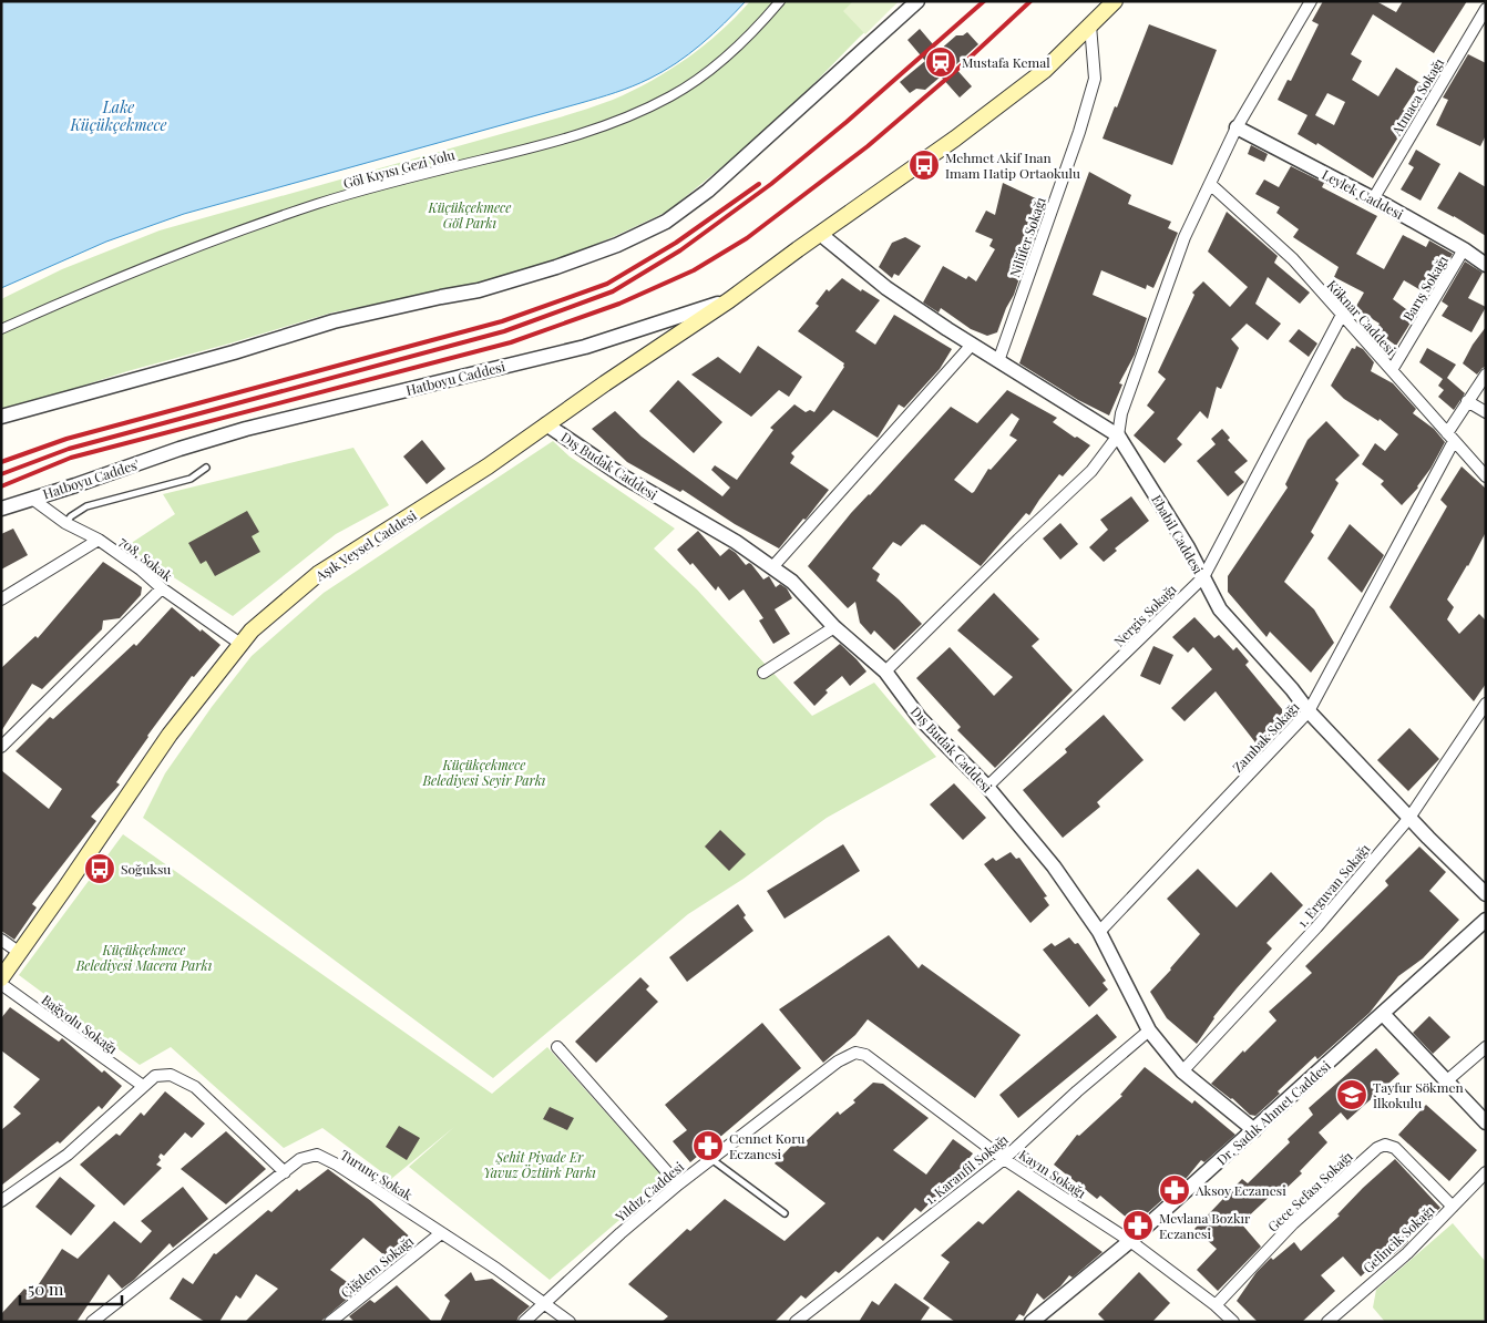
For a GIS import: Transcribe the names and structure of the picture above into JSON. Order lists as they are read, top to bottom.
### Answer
{
  "streets": {
    "main road": ["Aşık Veysel Caddesi"],
    "street": [
      "Atmaca Sokağı",
      "Göl Kıyısı Gezi Yolu",
      "Leylek Caddesi",
      "Nilüfer Sokağı",
      "Barış Sokağı",
      "Köknar Caddesi",
      "Hatboyu Caddesi",
      "Dış Budak Caddesi",
      "Hatboyu Caddes'",
      "Ebabil Caddesi",
      "708. Sokak",
      "Nergis Sokağı",
      "Zambak Sokağı",
      "1. Erguvan Sokağı",
      "Bağyolu Sokağı",
      "Dr. Sadık Ahmet Caddesi",
      "1. Karanfil Sokağı",
      "Kayın Sokağı",
      "Turunç Sokak",
      "Yıldız Caddesi",
      "Gece Sefası Sokağı",
      "Gelincik Sokağı",
      "Çiğdem Sokağı"
    ]
  },
  "crossings": [
    ["Atmaca Sokağı", "Leylek Caddesi"],
    ["Leylek Caddesi", "Barış Sokağı"],
    ["Nilüfer Sokağı", "Ebabil Caddesi"],
    ["Nilüfer Sokağı", "Aşık Veysel Caddesi"],
    ["Barış Sokağı", "Köknar Caddesi"],
    ["Köknar Caddesi", "Nergis Sokağı"],
    ["Köknar Caddesi", "Zambak Sokağı"],
    ["Hatboyu Caddesi", "Hatboyu Caddes'"],
    ["Hatboyu Caddesi", "Aşık Veysel Caddesi"],
    ["Dış Budak Caddesi", "Aşık Veysel Caddesi"],
    ["Dış Budak Caddesi", "Nergis Sokağı"],
    ["Dış Budak Caddesi", "Zambak Sokağı"],
    ["Dış Budak Caddesi", "1. Erguvan Sokağı"],
    ["Dış Budak Caddesi", "Dr. Sadık Ahmet Caddesi"],
    ["Dış Budak Caddesi", "1. Karanfil Sokağı"],
    ["Hatboyu Caddes'", "708. Sokak"],
    ["Ebabil Caddesi", "Aşık Veysel Caddesi"],
    ["Ebabil Caddesi", "Nergis Sokağı"],
    ["Ebabil Caddesi", "Zambak Sokağı"],
    ["Ebabil Caddesi", "1. Erguvan Sokağı"],
    ["Aşık Veysel Caddesi", "708. Sokak"],
    ["Dr. Sadık Ahmet Caddesi", "Kayın Sokağı"],
    ["1. Karanfil Sokağı", "Kayın Sokağı"],
    ["Kayın Sokağı", "Yıldız Caddesi"],
    ["Kayın Sokağı", "Gece Sefası Sokağı"],
    ["Turunç Sokak", "Yıldız Caddesi"],
    ["Turunç Sokak", "Çiğdem Sokağı"],
    ["Gece Sefası Sokağı", "Gelincik Sokağı"]
  ],
  "water": ["Lake Küçükçekmece"],
  "parks": [
    "Küçükçekmece Göl Parkı",
    "Küçükçekmece Belediyesi Seyir Parkı",
    "Küçükçekmece Belediyesi Macera Parkı",
    "Şehit Piyade Er Yavuz Öztürk Parkı"
  ],
  "places": {
    "station": ["Mustafa Kemal"],
    "bus stop": ["Mehmet Akif Inan Imam Hatip Ortaokulu", "Soğuksu"],
    "school or university": ["Tayfur Sökmen İlkokulu"],
    "pharmacy": ["Cennet Koru Eczanesi", "Aksoy Eczanesi", "Mevlana Bozkır Eczanesi"]
  },
  "scale_bar": "50 m"
}
